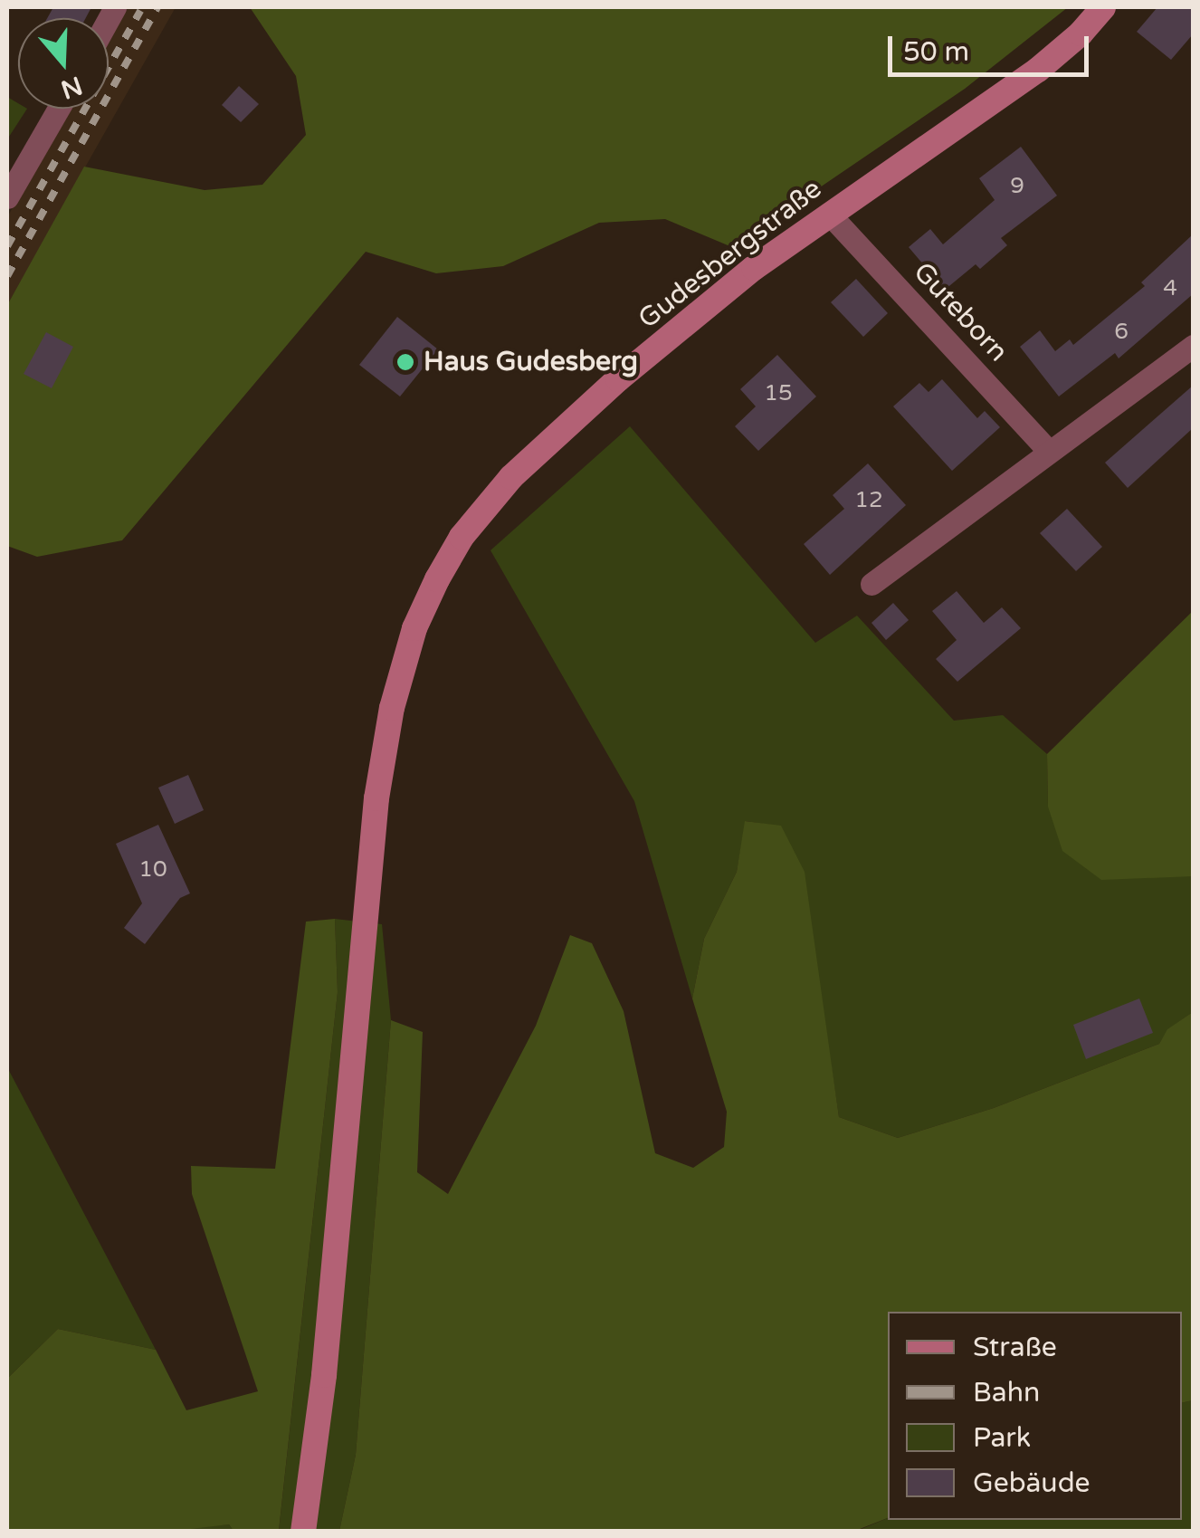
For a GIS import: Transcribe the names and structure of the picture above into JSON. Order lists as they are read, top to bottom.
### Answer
{
  "streets": {
    "main road": ["Gudesbergstraße"],
    "street": ["Guteborn"]
  },
  "crossings": [
    ["Gudesbergstraße", "Guteborn"]
  ],
  "places": ["Haus Gudesberg"],
  "house_numbers": [
    "9",
    "4",
    "6",
    "15",
    "12",
    "10"
  ],
  "legend": [
    "Straße",
    "Bahn",
    "Park",
    "Gebäude"
  ],
  "scale_bar": "50 m",
  "north": "bottom"
}
